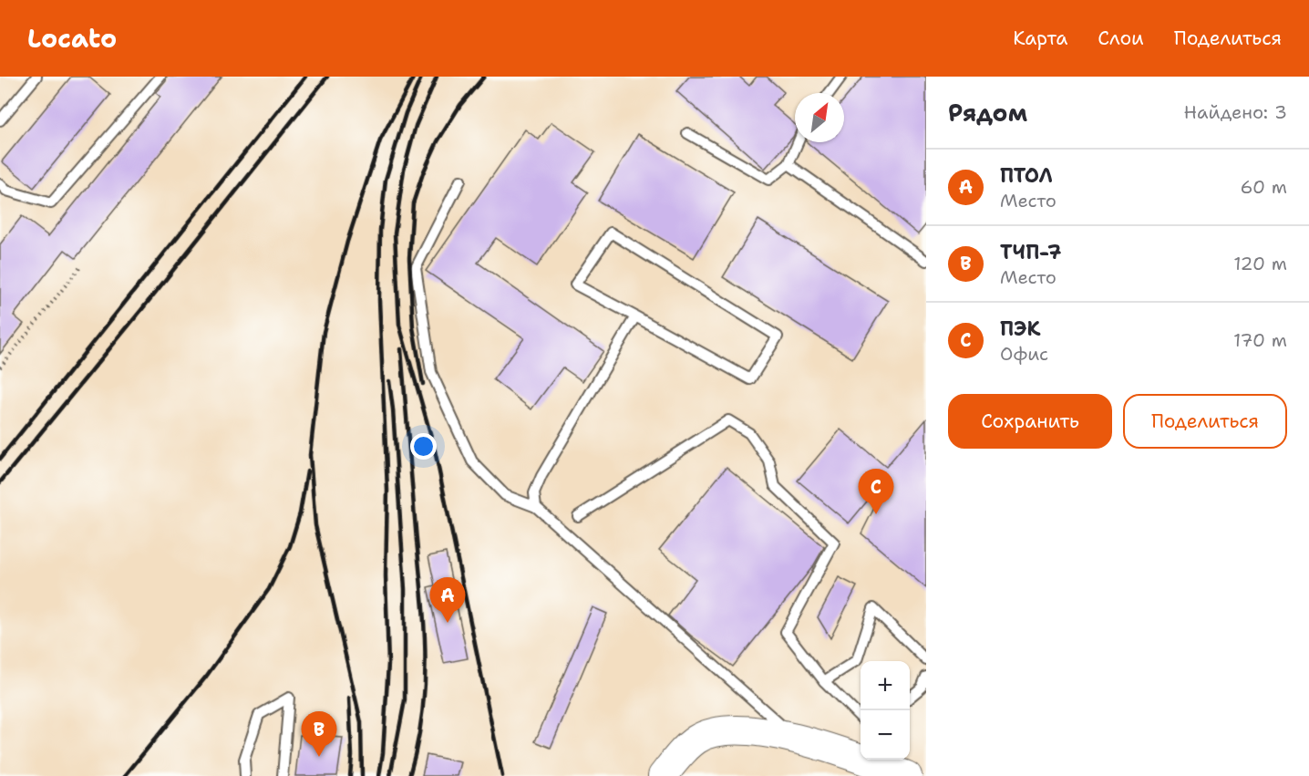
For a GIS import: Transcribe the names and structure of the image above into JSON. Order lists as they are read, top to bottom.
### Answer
{
  "north": "top right",
  "page": {
    "header": "Locato",
    "nav": ["Карта", "Слои", "Поделиться"],
    "heading": ["Рядом", "Найдено: 3"],
    "list": [
      {
        "mark": "A",
        "name": "ПТОЛ",
        "note": "Место",
        "value": "60 m"
      },
      {
        "mark": "B",
        "name": "ТЧП-7",
        "note": "Место",
        "value": "120 m"
      },
      {
        "mark": "C",
        "name": "ПЭК",
        "note": "Офис",
        "value": "170 m"
      }
    ],
    "buttons": ["Сохранить", "Поделиться"],
    "pins": ["C", "A", "B"],
    "map_buttons": ["+", "−"]
  }
}
